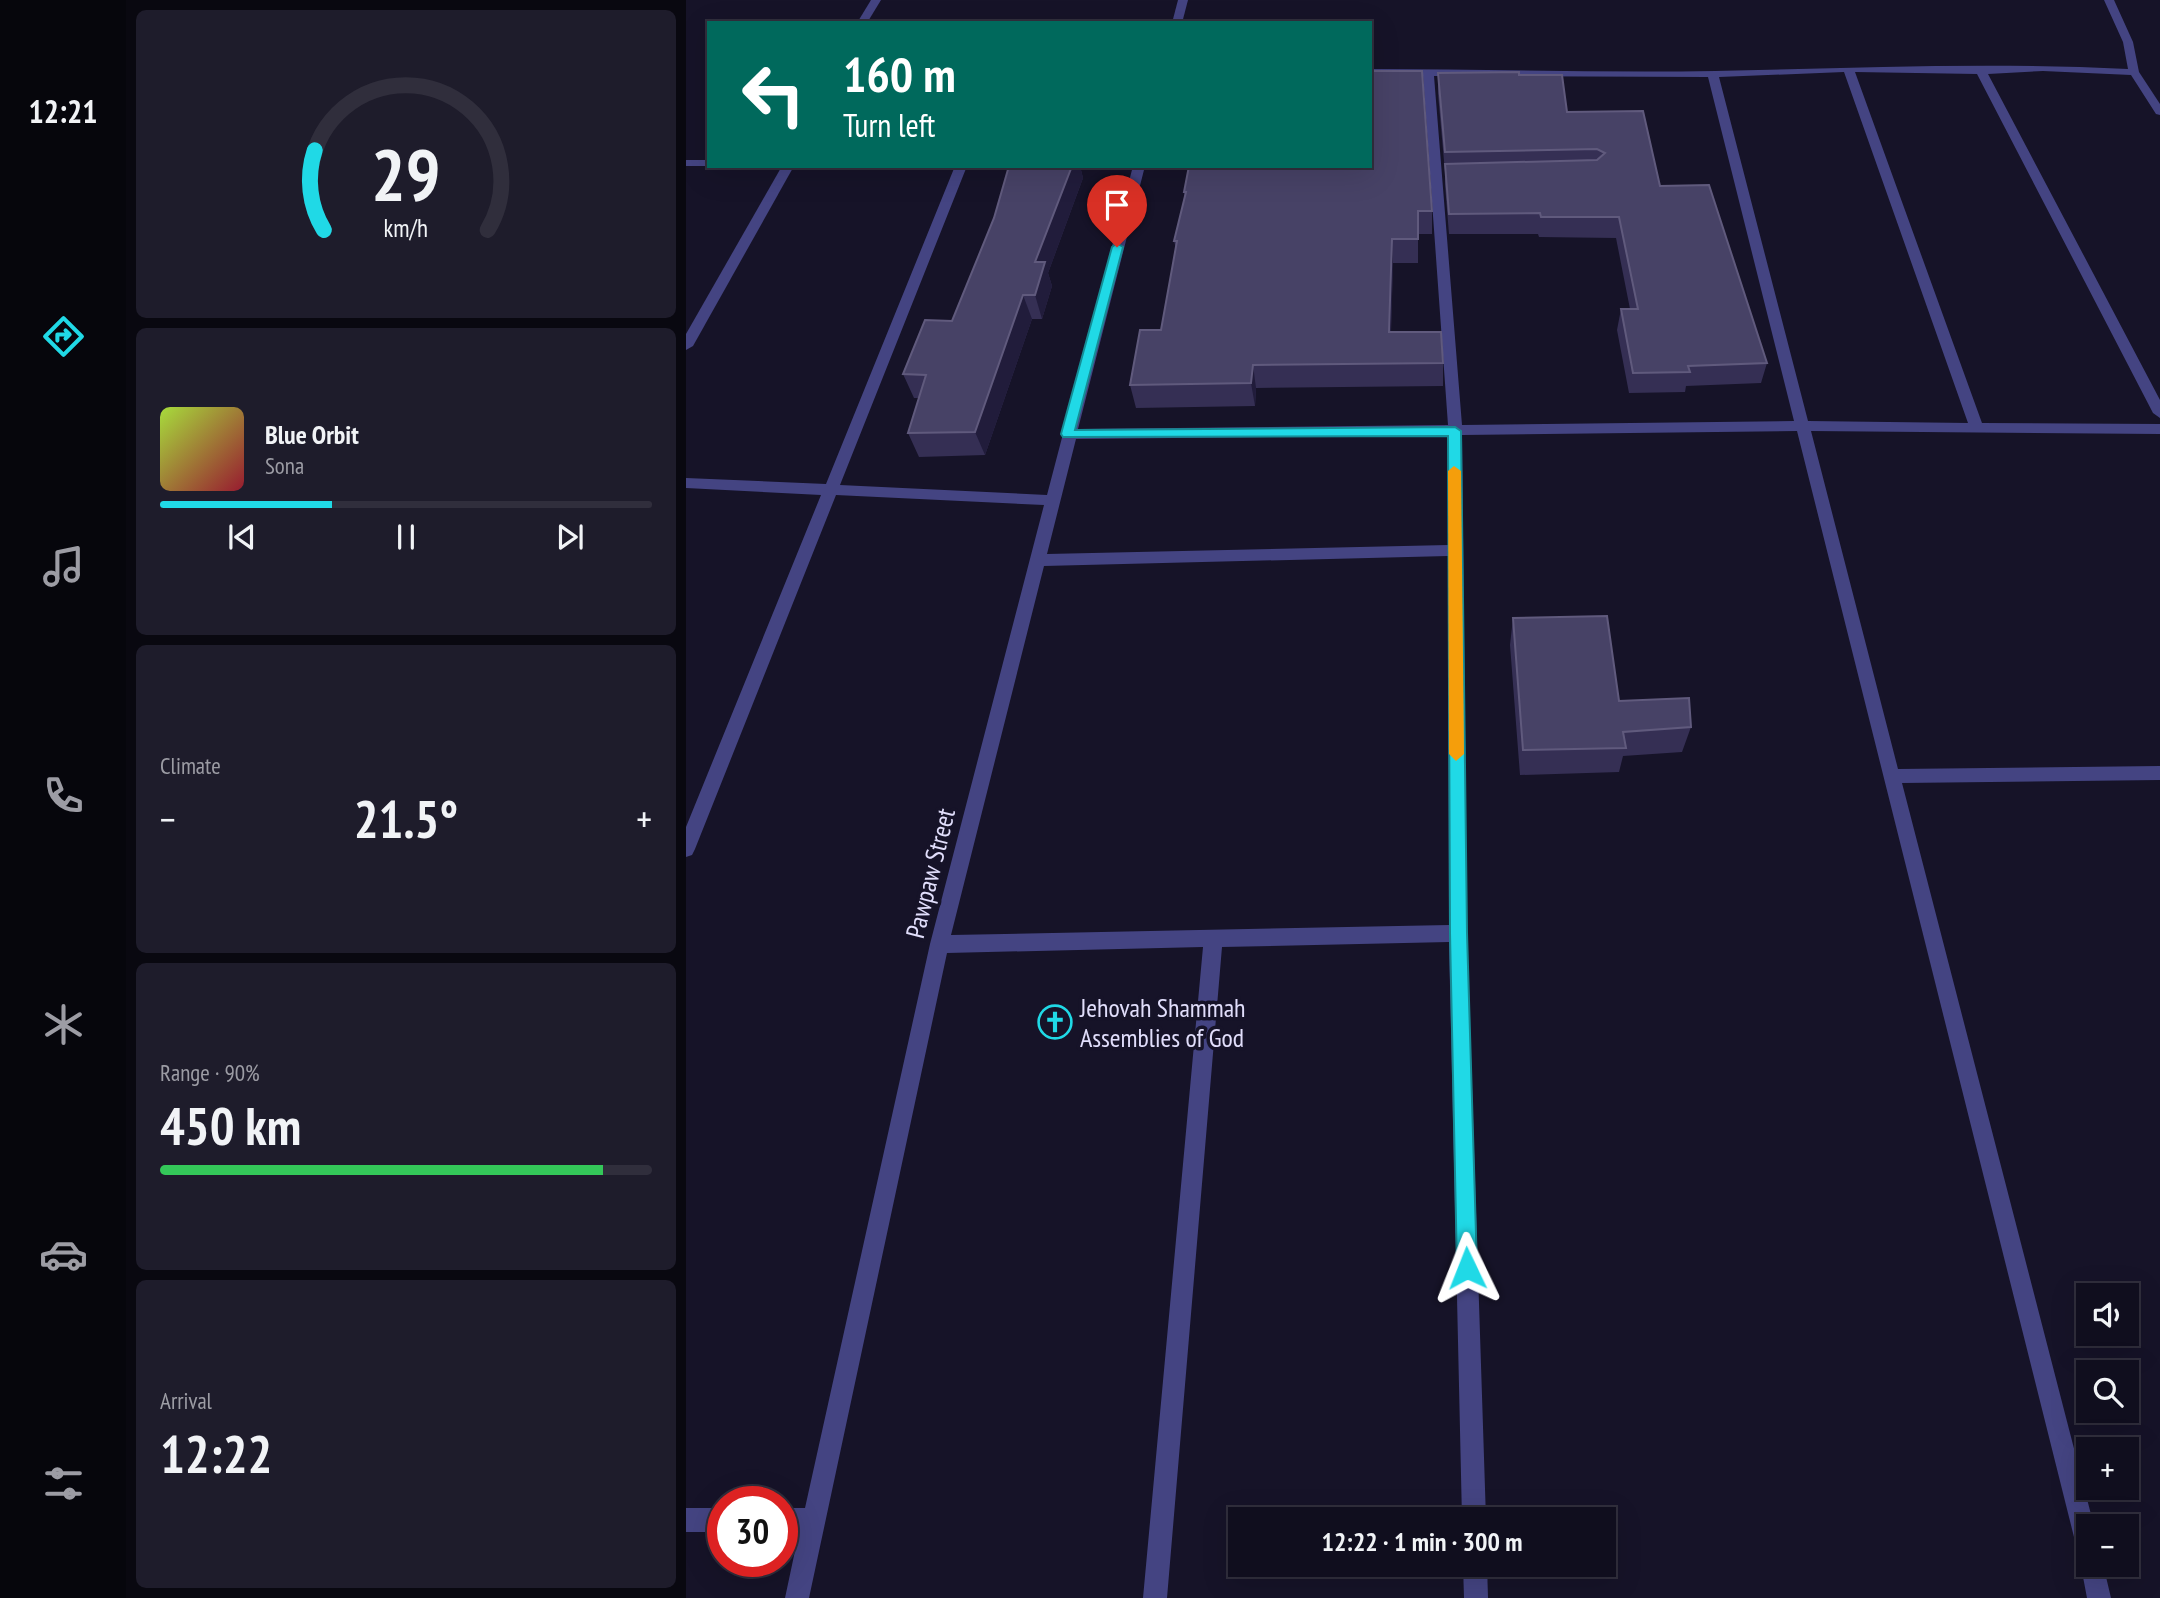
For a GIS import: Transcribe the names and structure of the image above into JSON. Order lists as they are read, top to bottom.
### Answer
{
  "streets": {
    "street": ["Pawpaw Street"]
  },
  "places": {
    "church": ["Jehovah Shammah Assemblies of God"]
  },
  "page": {
    "tabs": "12:21",
    "turn": ["160 m", "Turn left"],
    "song": ["Blue Orbit", "Sona"],
    "tile": [
      "Climate",
      ["Range · 90%", "450 km"],
      ["Arrival", "12:22"]
    ],
    "heat": ["−", "21.5°", "+"],
    "map_buttons": ["+", "−"],
    "limit": "30",
    "trip": "12:22 · 1 min · 300 m",
    "gauge": ["29", "km/h"]
  }
}
